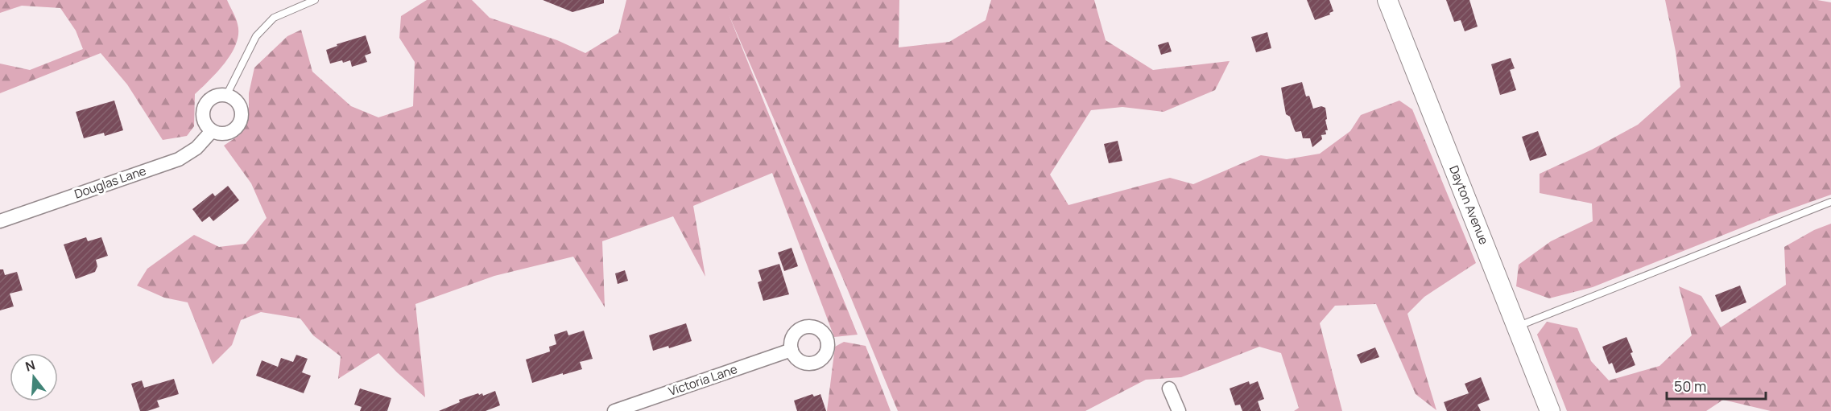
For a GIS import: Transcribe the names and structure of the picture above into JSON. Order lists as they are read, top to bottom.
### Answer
{
  "streets": {
    "street": ["Douglas Lane", "Dayton Avenue", "Victoria Lane"]
  },
  "scale_bar": "50 m",
  "north": "top"
}
